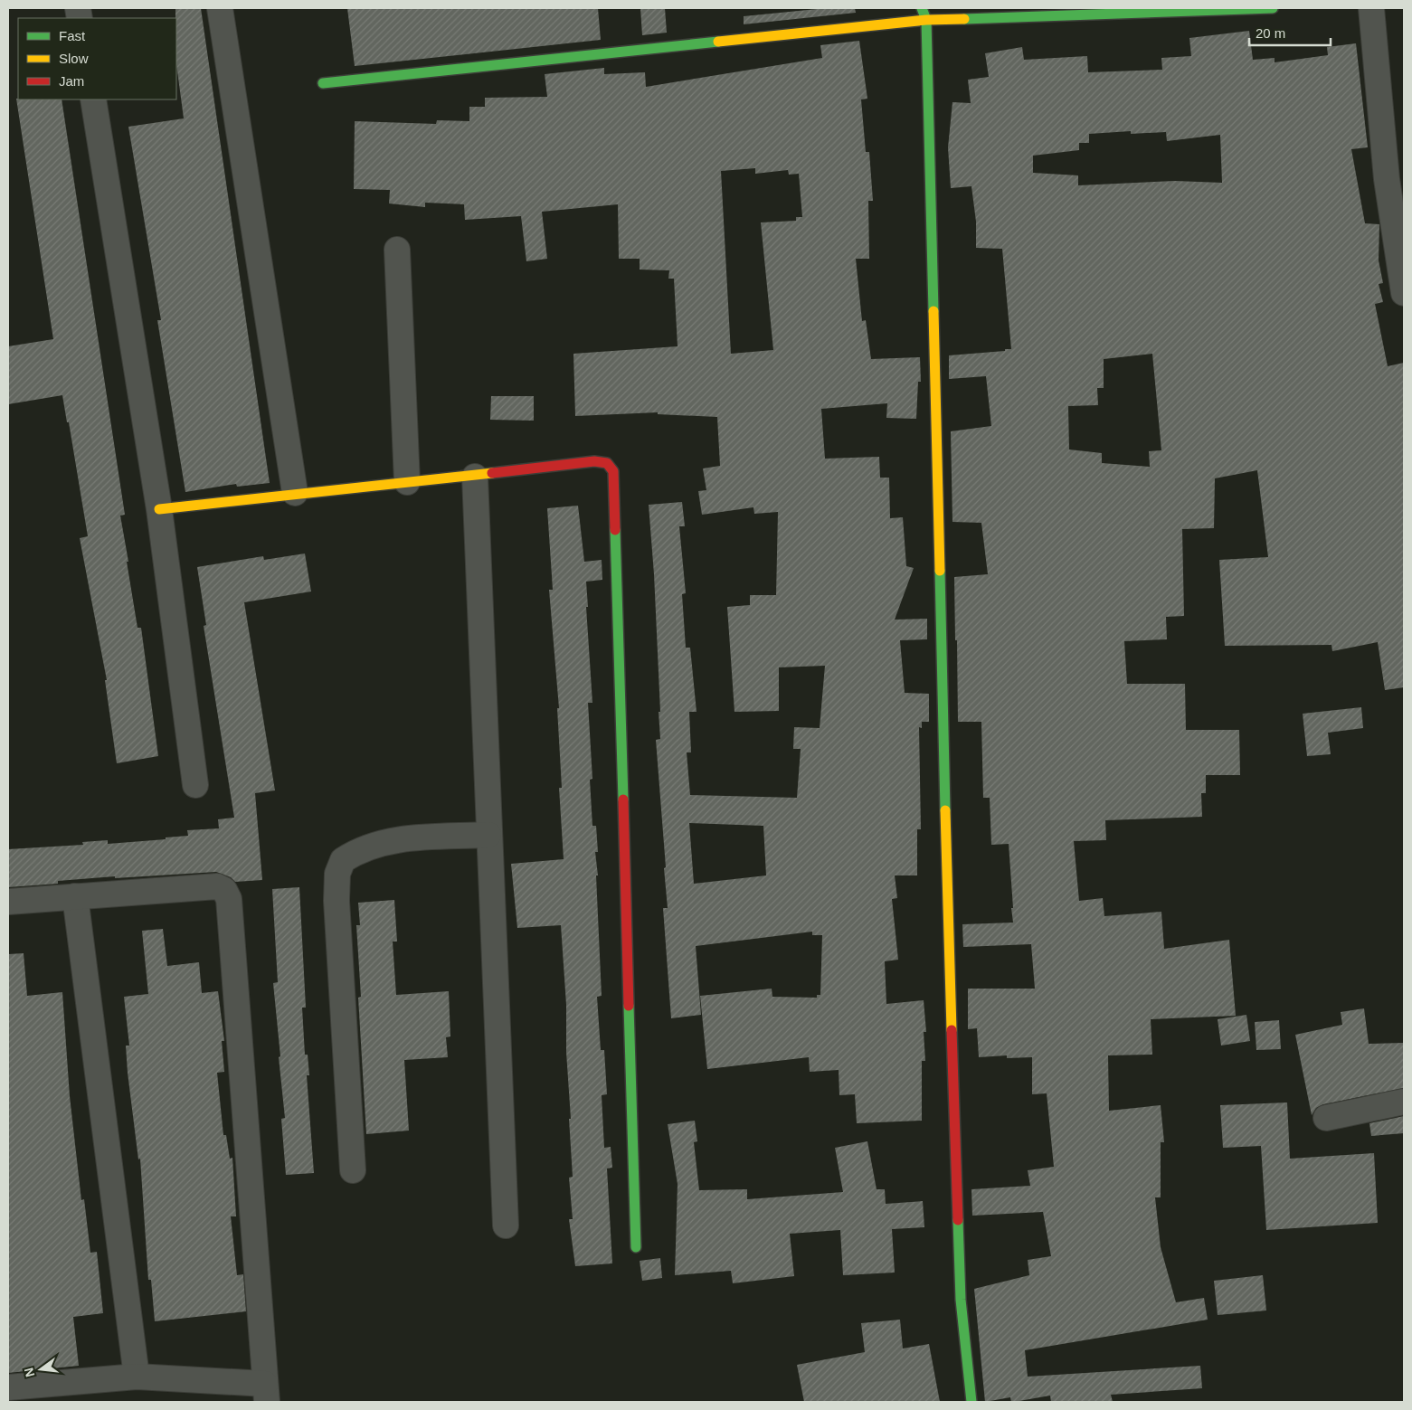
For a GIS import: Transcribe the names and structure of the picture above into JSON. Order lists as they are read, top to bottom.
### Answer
{
  "legend": ["Fast", "Slow", "Jam"],
  "scale_bar": "20 m",
  "north": "left"
}
